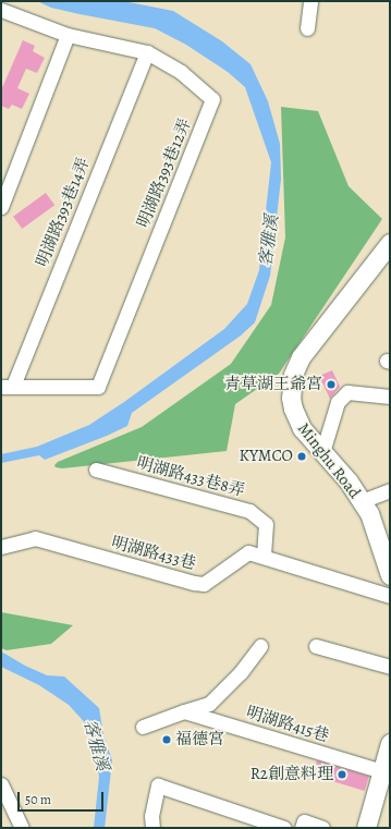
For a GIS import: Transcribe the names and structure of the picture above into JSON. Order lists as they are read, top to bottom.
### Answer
{
  "streets": {
    "main road": ["Minghu Road"],
    "street": [
      "明湖路393巷12弄",
      "明湖路393巷14弄",
      "明湖路433巷8弄",
      "明湖路433巷",
      "明湖路415巷"
    ]
  },
  "crossings": [
    ["明湖路393巷12弄", "明湖路393巷14弄"],
    ["明湖路433巷8弄", "明湖路433巷"]
  ],
  "water": ["客雅溪"],
  "places": [
    "青草湖王爺宮",
    "KYMCO",
    "福德宮",
    "R2創意料理"
  ],
  "scale_bar": "50 m"
}
